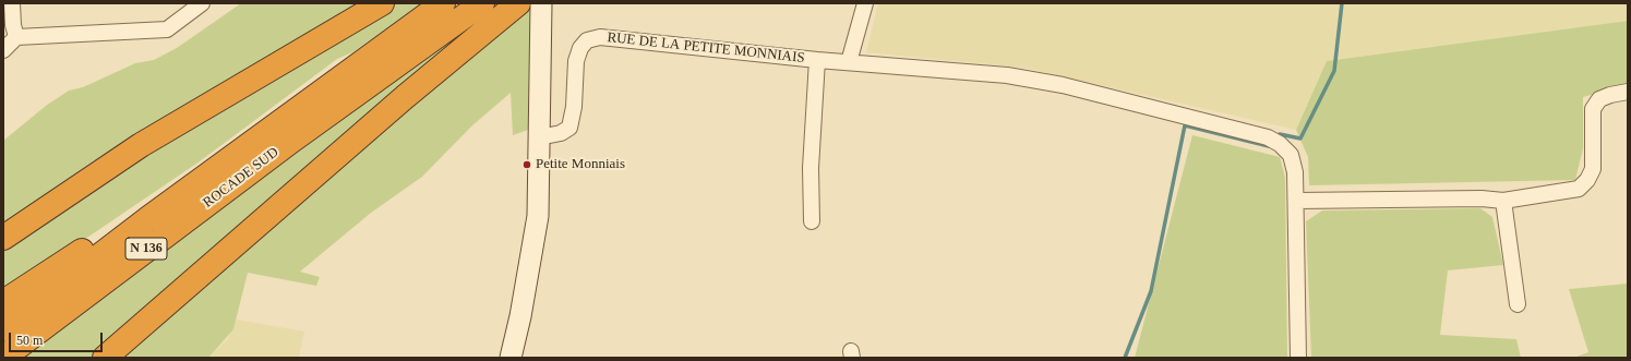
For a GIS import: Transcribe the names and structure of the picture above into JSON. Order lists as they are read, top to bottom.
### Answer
{
  "streets": {
    "highway": ["ROCADE SUD", "N 136"],
    "street": ["RUE DE LA PETITE MONNIAIS"]
  },
  "places": ["Petite Monniais"],
  "scale_bar": "50 m"
}
